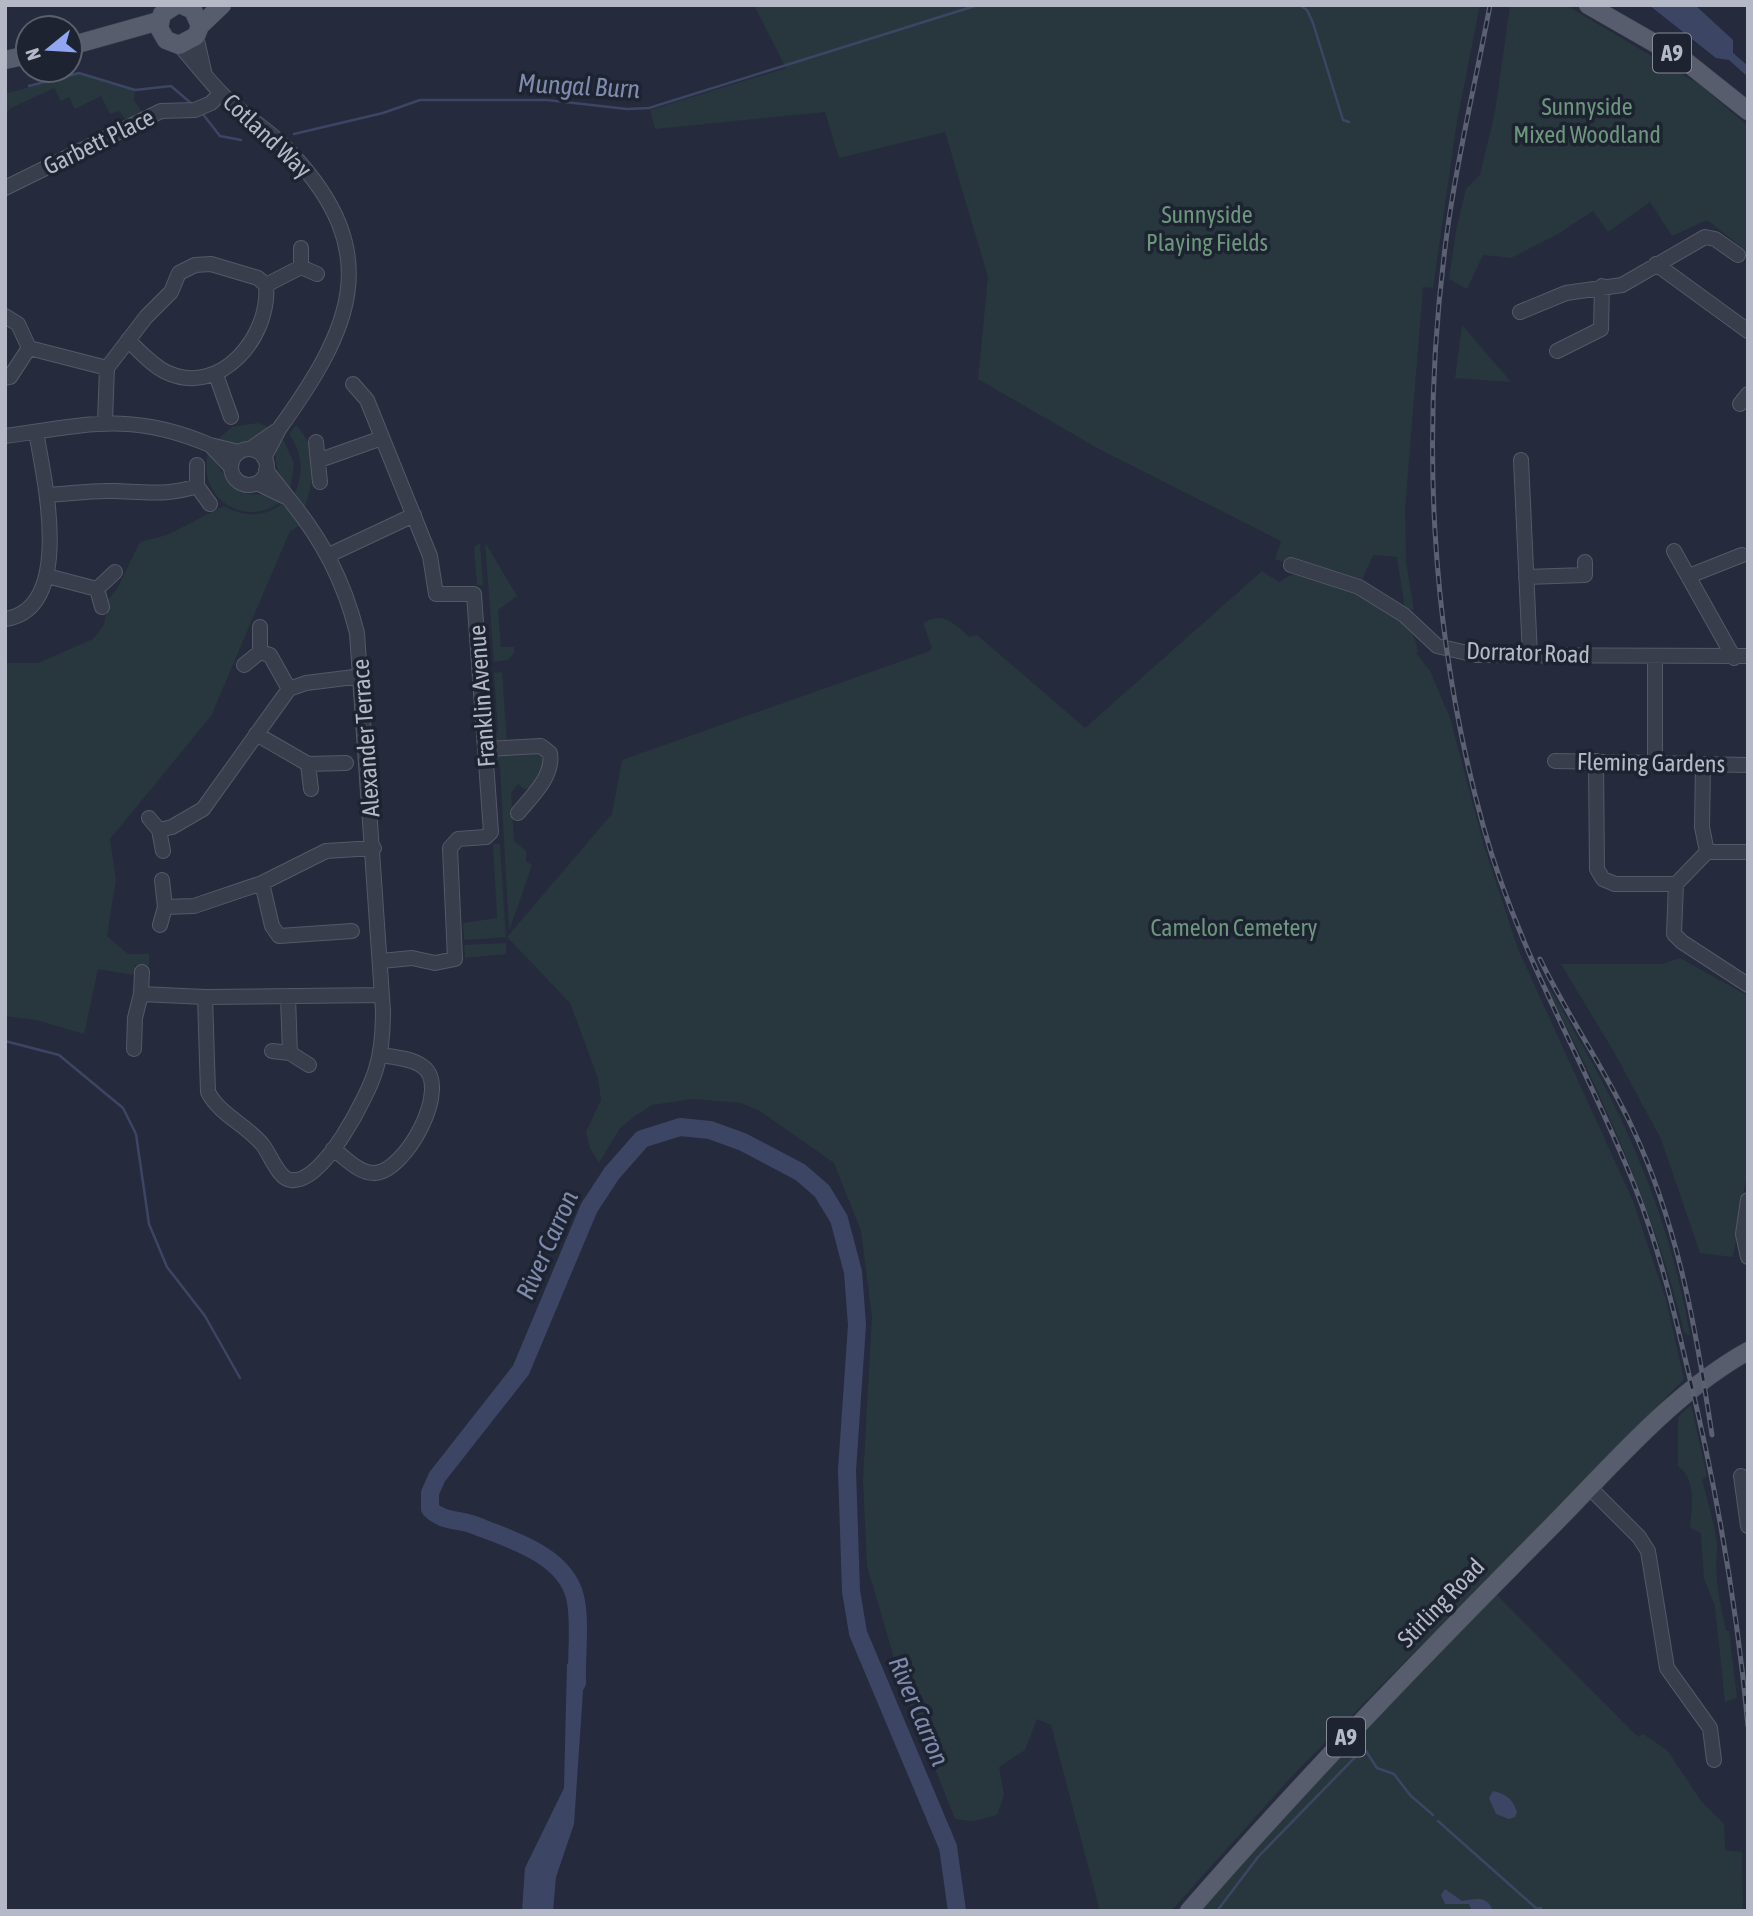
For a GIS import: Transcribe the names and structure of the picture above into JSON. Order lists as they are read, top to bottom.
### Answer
{
  "streets": {
    "main road": ["A9", "Stirling Road"],
    "street": [
      "Cotland Way",
      "Garbett Place",
      "Dorrator Road",
      "Franklin Avenue",
      "Alexander Terrace",
      "Fleming Gardens"
    ]
  },
  "crossings": [
    ["Cotland Way", "Garbett Place"],
    ["Cotland Way", "Alexander Terrace"],
    ["Franklin Avenue", "Alexander Terrace"]
  ],
  "water": ["Mungal Burn", "River Carron"],
  "parks": ["Sunnyside Mixed Woodland", "Sunnyside Playing Fields", "Camelon Cemetery"],
  "north": "left"
}
